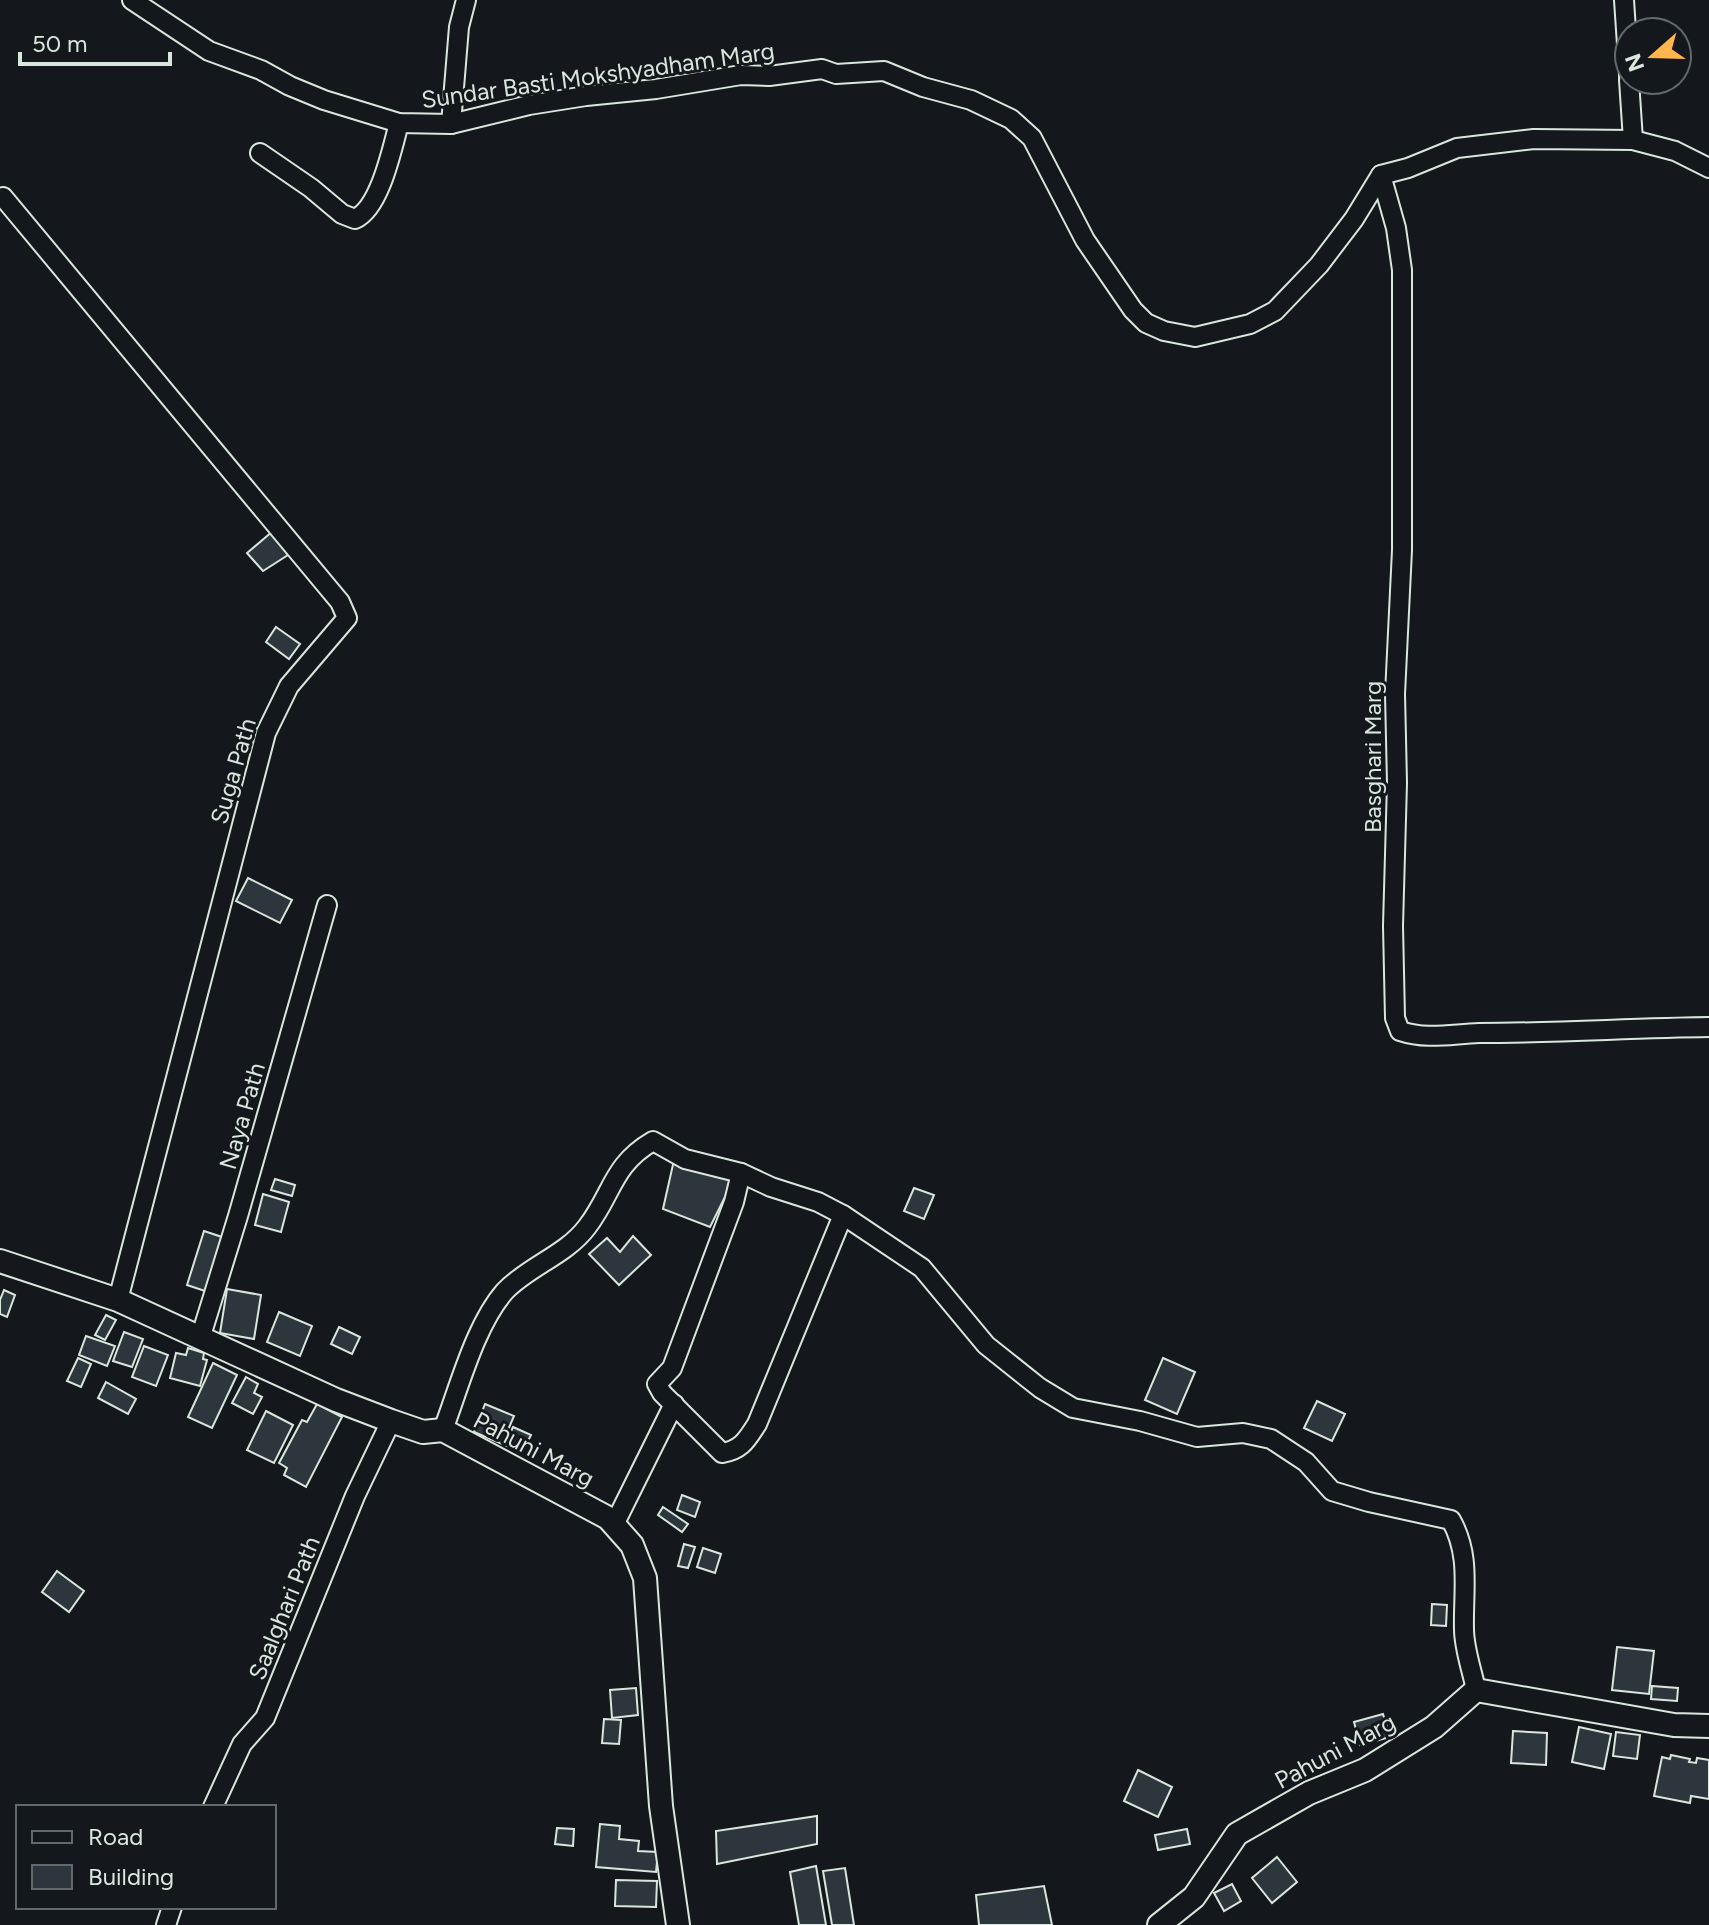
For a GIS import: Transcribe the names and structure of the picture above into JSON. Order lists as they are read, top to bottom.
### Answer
{
  "streets": {
    "street": [
      "Sundar Basti Mokshyadham Marg",
      "Basghari Marg",
      "Suga Path",
      "Naya Path",
      "Pahuni Marg",
      "Saalghari Path"
    ]
  },
  "crossings": [
    ["Sundar Basti Mokshyadham Marg", "Basghari Marg"],
    ["Suga Path", "Pahuni Marg"],
    ["Naya Path", "Pahuni Marg"],
    ["Pahuni Marg", "Saalghari Path"]
  ],
  "legend": ["Road", "Building"],
  "scale_bar": "50 m",
  "north": "left"
}
